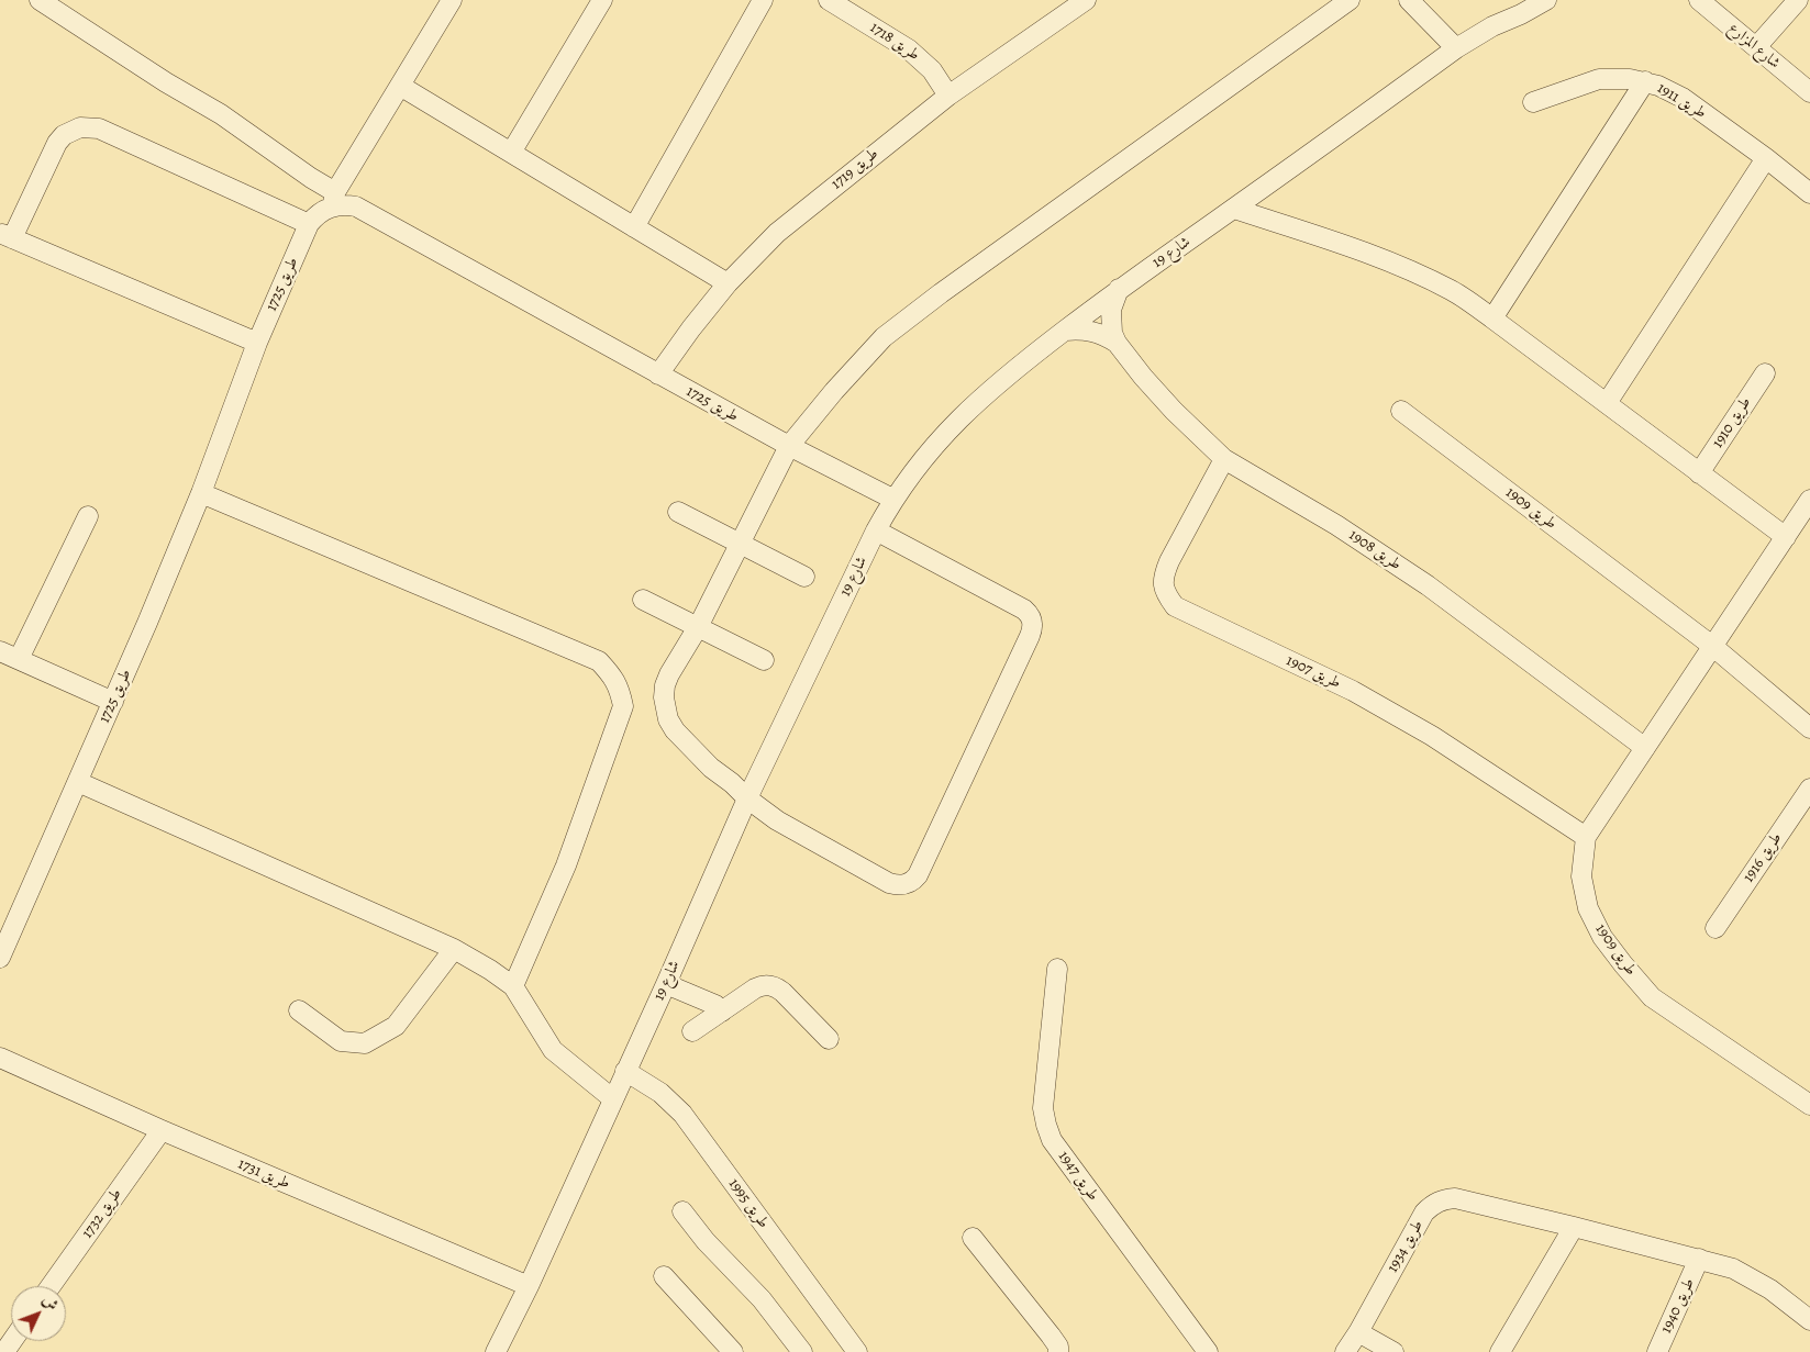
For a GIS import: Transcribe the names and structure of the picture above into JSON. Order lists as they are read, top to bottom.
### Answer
{
  "streets": {
    "street": [
      "طريق 1718",
      "شارع المزارع",
      "طريق 1911",
      "طريق 1719",
      "شارع 19",
      "طريق 1725",
      "طريق 1910",
      "طريق 1909",
      "طريق 1908",
      "طريق 1907",
      "طريق 1916",
      "طريق 1731",
      "طريق 1947",
      "طريق 1995",
      "طريق 1732",
      "طريق 1934",
      "طريق 1940"
    ]
  },
  "crossings": [
    ["طريق 1718", "طريق 1719"],
    ["طريق 1719", "طريق 1725"],
    ["شارع 19", "طريق 1725"],
    ["شارع 19", "طريق 1908"],
    ["شارع 19", "طريق 1731"],
    ["شارع 19", "طريق 1995"],
    ["طريق 1909", "طريق 1908"],
    ["طريق 1909", "طريق 1907"],
    ["طريق 1908", "طريق 1907"],
    ["طريق 1731", "طريق 1732"],
    ["طريق 1934", "طريق 1940"]
  ],
  "north": "top right"
}
